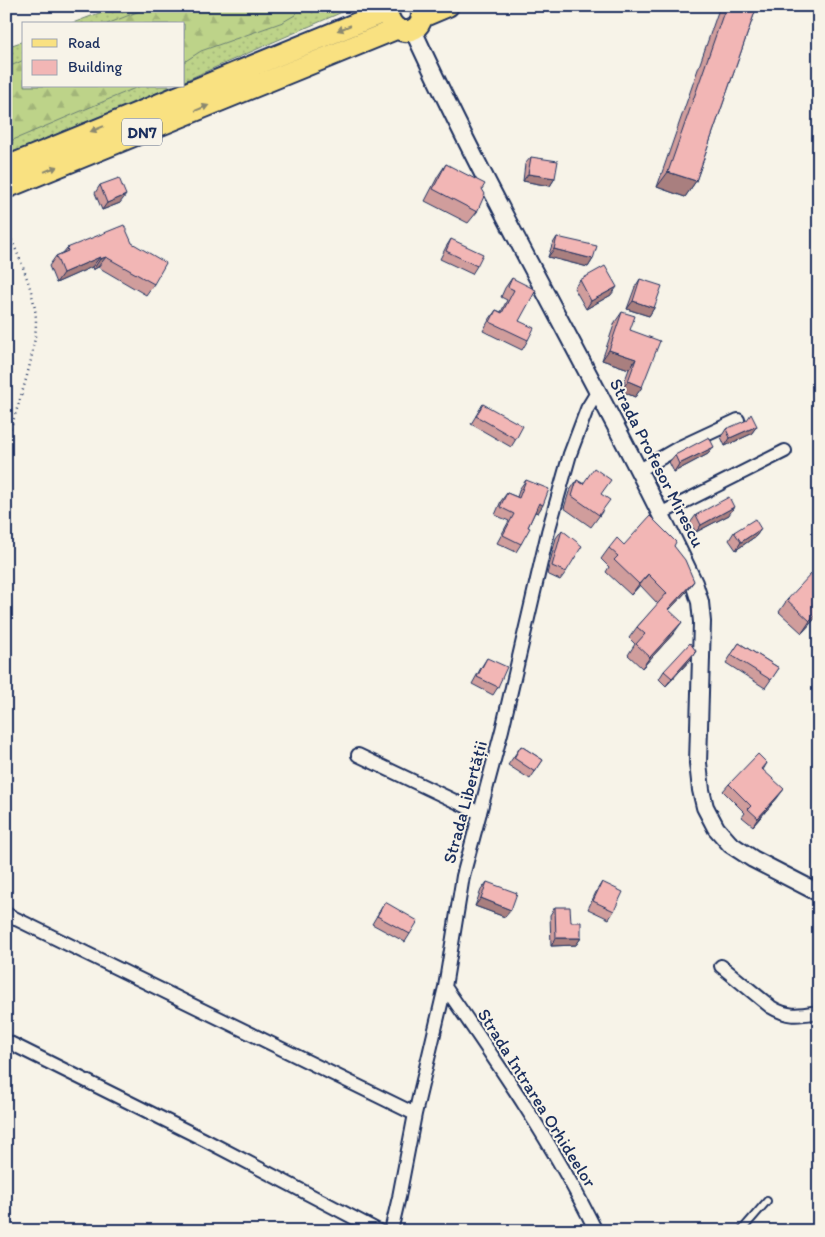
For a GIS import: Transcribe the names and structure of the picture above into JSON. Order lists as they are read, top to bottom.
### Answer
{
  "streets": {
    "main road": ["DN7"],
    "street": ["Strada Profesor Mirescu", "Strada Libertății", "Strada Intrarea Orhideelor"]
  },
  "crossings": [
    ["DN7", "Strada Profesor Mirescu"],
    ["Strada Profesor Mirescu", "Strada Libertății"],
    ["Strada Libertății", "Strada Intrarea Orhideelor"]
  ],
  "legend": ["Road", "Building"]
}
